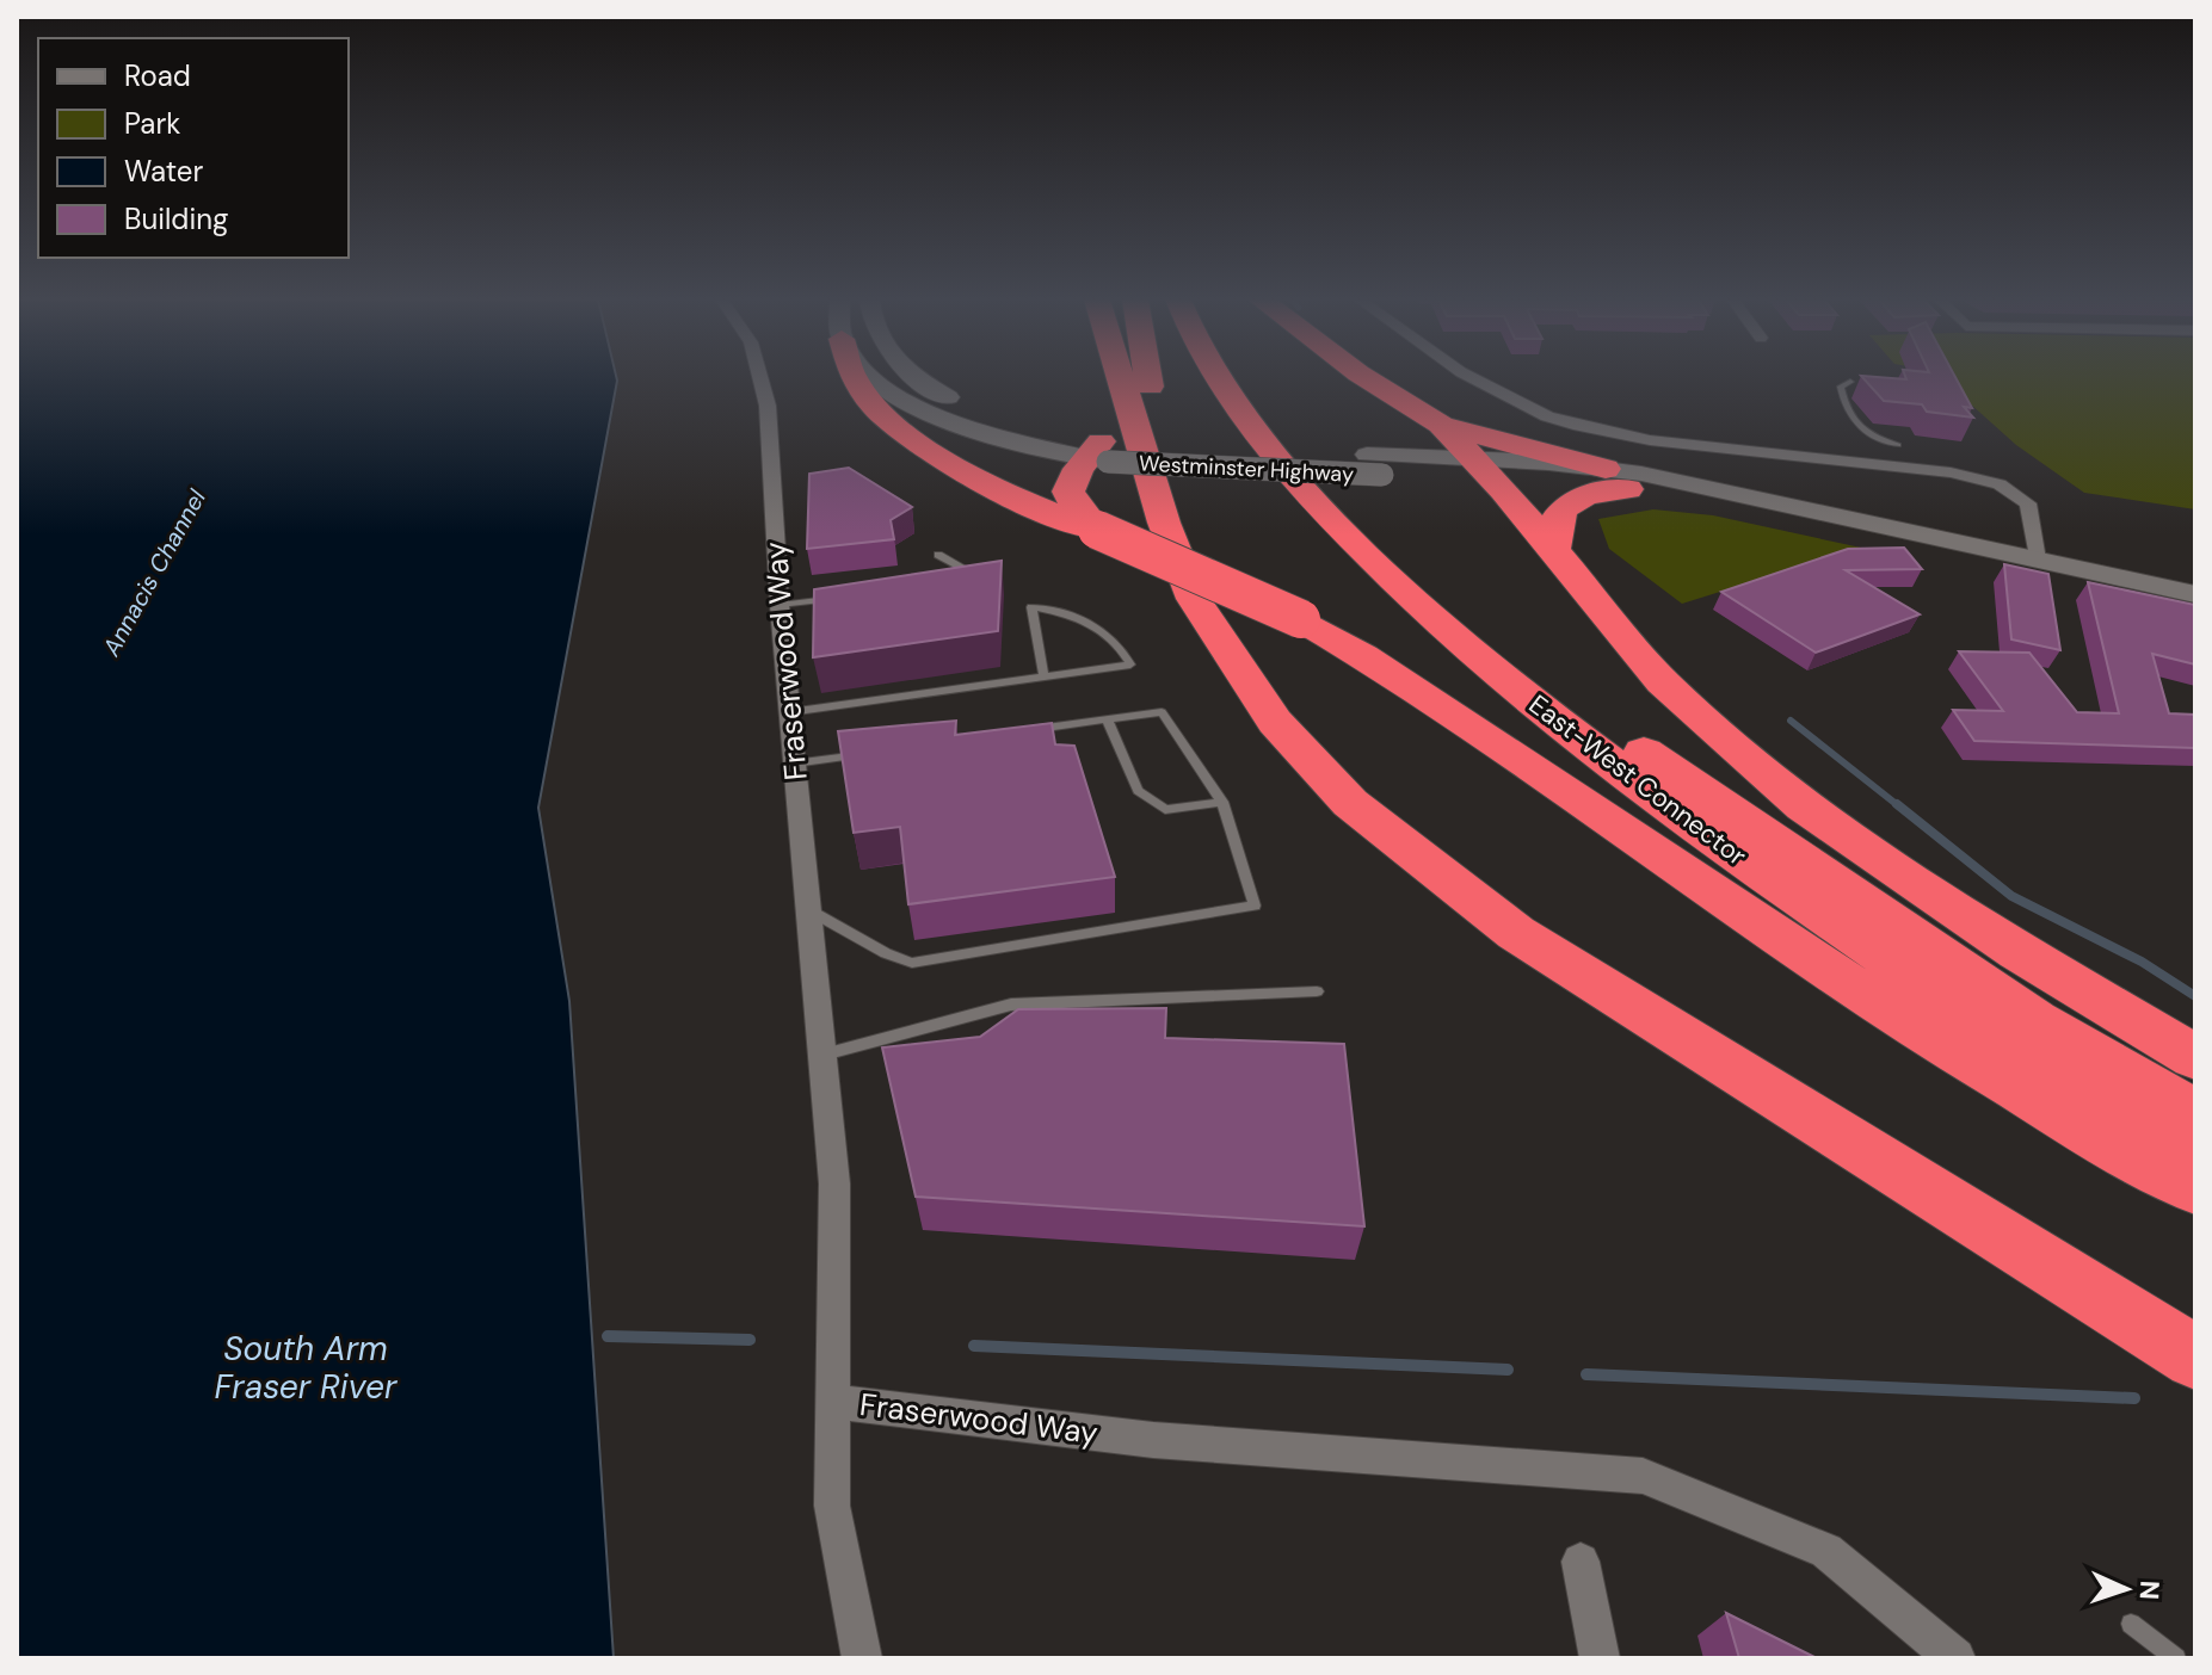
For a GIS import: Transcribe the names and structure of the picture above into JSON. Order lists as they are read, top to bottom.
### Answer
{
  "streets": {
    "highway": ["East-West Connector"],
    "main road": ["Westminster Highway"],
    "street": ["Fraserwood Way"]
  },
  "water": ["Annacis Channel", "South Arm Fraser River"],
  "legend": [
    "Road",
    "Park",
    "Water",
    "Building"
  ],
  "north": "right"
}
